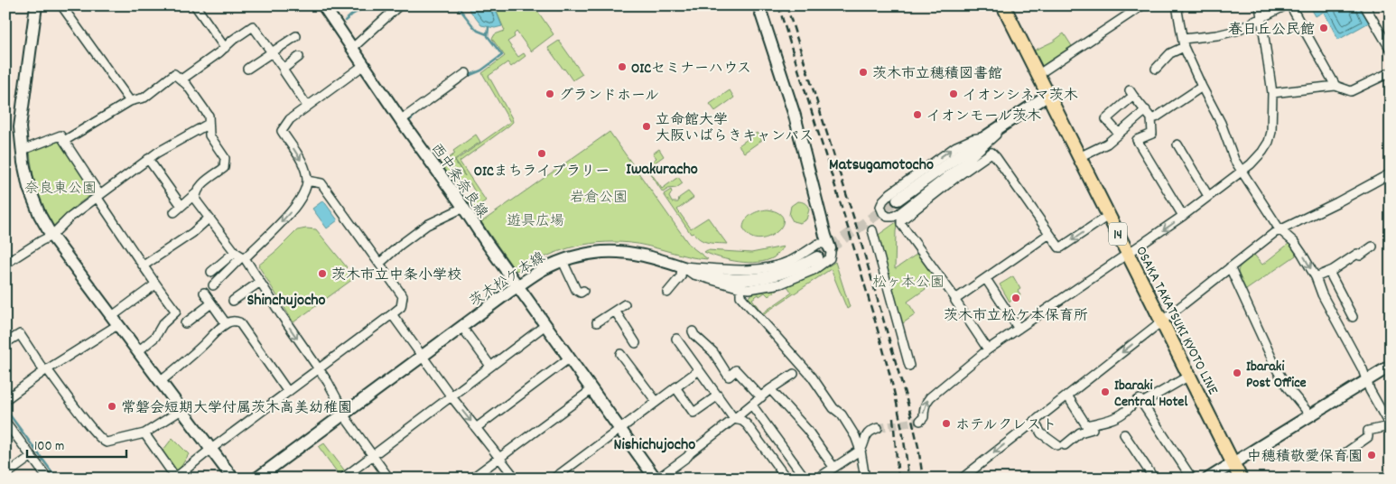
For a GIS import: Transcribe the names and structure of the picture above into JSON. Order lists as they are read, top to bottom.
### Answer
{
  "streets": {
    "main road": ["14", "OSAKA TAKATSUKI KYOTO LINE"],
    "street": ["西中条奈良線", "茨木松ケ本線"]
  },
  "crossings": [
    ["西中条奈良線", "茨木松ケ本線"]
  ],
  "districts": [
    "Matsugamotocho",
    "Iwakuracho",
    "Shinchujocho",
    "Nishichujocho"
  ],
  "parks": [
    "奈良東公園",
    "岩倉公園",
    "遊具広場",
    "松ヶ本公園"
  ],
  "places": [
    "春日丘公民館",
    "OICセミナーハウス",
    "茨木市立穂積図書館",
    "グランドホール",
    "イオンシネマ茨木",
    "イオンモール茨木",
    "立命館大学 大阪いばらきキャンパス",
    "OICまちライブラリー",
    "茨木市立中条小学校",
    "茨木市立松ケ本保育所",
    "Ibaraki Post Office",
    "Ibaraki Central Hotel",
    "常磐会短期大学付属茨木高美幼稚園",
    "ホテルクレスト",
    "中穂積敬愛保育園"
  ],
  "scale_bar": "100 m"
}
